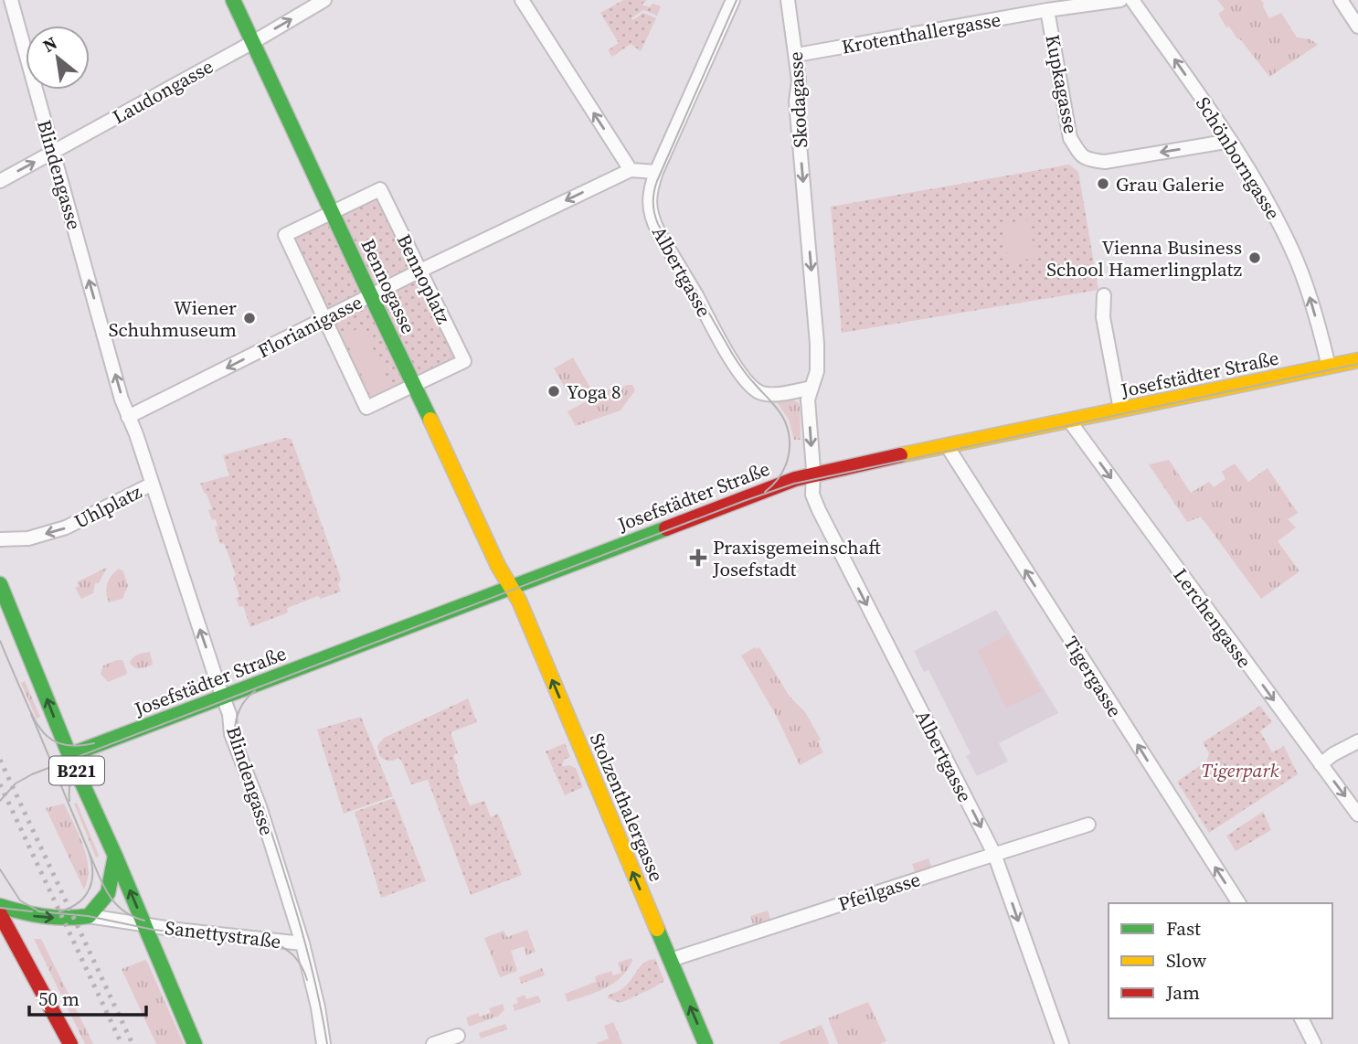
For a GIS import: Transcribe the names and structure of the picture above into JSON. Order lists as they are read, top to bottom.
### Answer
{
  "streets": {
    "street": [
      "Krotenthallergasse",
      "Kupkagasse",
      "Laudongasse",
      "Skodagasse",
      "Schönborngasse",
      "Blindengasse",
      "Albertgasse",
      "Bennoplatz",
      "Bennogasse",
      "Florianigasse",
      "Josefstädter Straße",
      "Uhlplatz",
      "Lerchengasse",
      "Tigergasse",
      "B221",
      "Stolzenthalergasse",
      "Pfeilgasse",
      "Sanettystraße"
    ]
  },
  "crossings": [
    ["Krotenthallergasse", "Kupkagasse"],
    ["Krotenthallergasse", "Skodagasse"],
    ["Kupkagasse", "Schönborngasse"],
    ["Laudongasse", "Blindengasse"],
    ["Laudongasse", "Bennogasse"],
    ["Skodagasse", "Albertgasse"],
    ["Schönborngasse", "Josefstädter Straße"],
    ["Blindengasse", "Josefstädter Straße"],
    ["Blindengasse", "Uhlplatz"],
    ["Blindengasse", "Sanettystraße"],
    ["Albertgasse", "Josefstädter Straße"],
    ["Albertgasse", "Pfeilgasse"],
    ["Bennoplatz", "Bennogasse"],
    ["Bennoplatz", "Florianigasse"],
    ["Bennogasse", "Florianigasse"],
    ["Bennogasse", "Josefstädter Straße"],
    ["Bennogasse", "Stolzenthalergasse"],
    ["Florianigasse", "Uhlplatz"],
    ["Josefstädter Straße", "Lerchengasse"],
    ["Josefstädter Straße", "Tigergasse"],
    ["Josefstädter Straße", "B221"],
    ["Josefstädter Straße", "Stolzenthalergasse"],
    ["B221", "Sanettystraße"],
    ["Stolzenthalergasse", "Pfeilgasse"]
  ],
  "one_way": [
    "Laudongasse",
    "Skodagasse",
    "Schönborngasse",
    "Blindengasse",
    "Albertgasse",
    "Florianigasse",
    "Lerchengasse",
    "Tigergasse",
    "Stolzenthalergasse"
  ],
  "parks": ["Tigerpark"],
  "places": {
    "other": [
      "Grau Galerie",
      "Vienna Business School Hamerlingplatz",
      "Wiener Schuhmuseum",
      "Yoga 8"
    ],
    "health": ["Praxisgemeinschaft Josefstadt"]
  },
  "legend": ["Fast", "Slow", "Jam"],
  "scale_bar": "50 m",
  "north": "top left"
}
